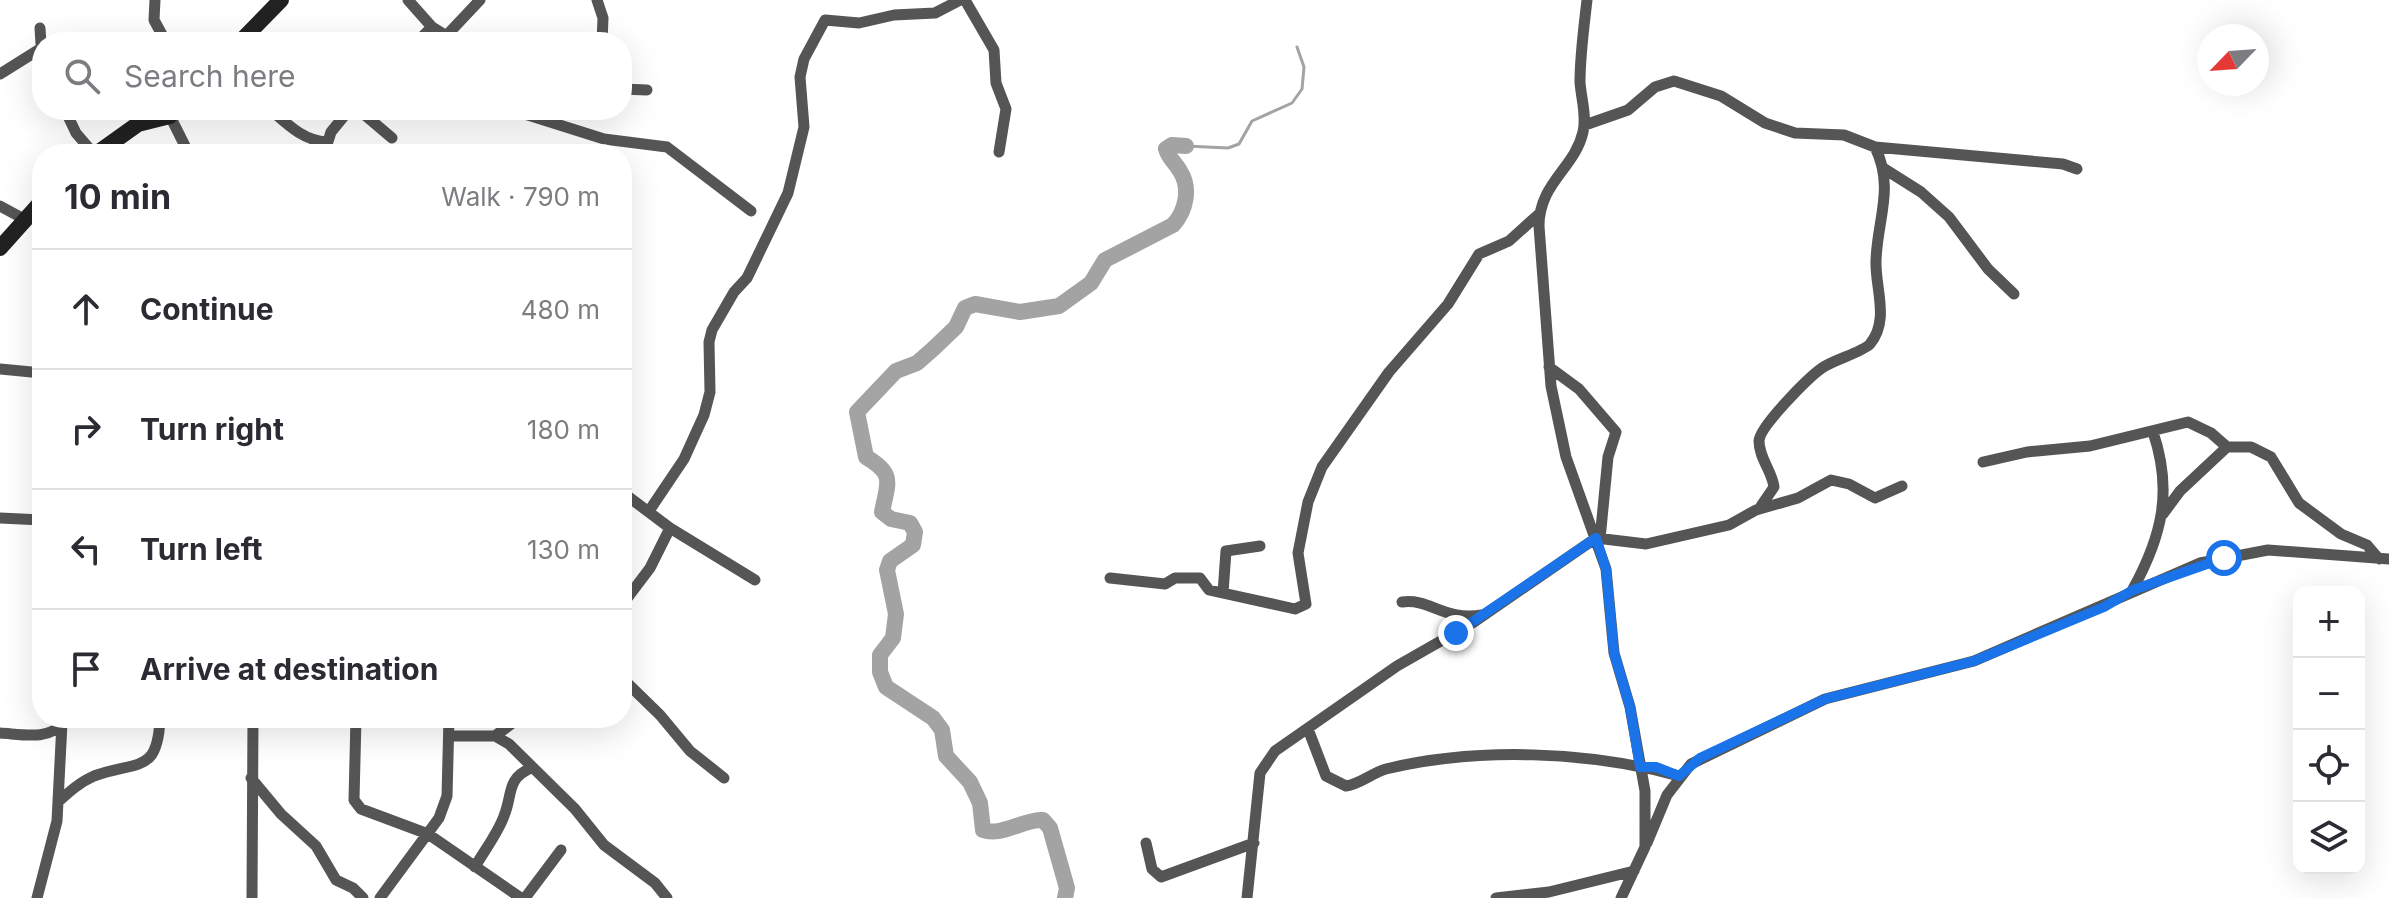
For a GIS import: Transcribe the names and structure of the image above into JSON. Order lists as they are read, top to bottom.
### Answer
{
  "north": "bottom left",
  "page": {
    "search": "Search here",
    "heading": ["10 min", "Walk · 790 m"],
    "list": [
      ["Continue", "480 m"],
      ["Turn right", "180 m"],
      ["Turn left", "130 m"],
      "Arrive at destination"
    ],
    "map_buttons": ["+", "−"]
  }
}
